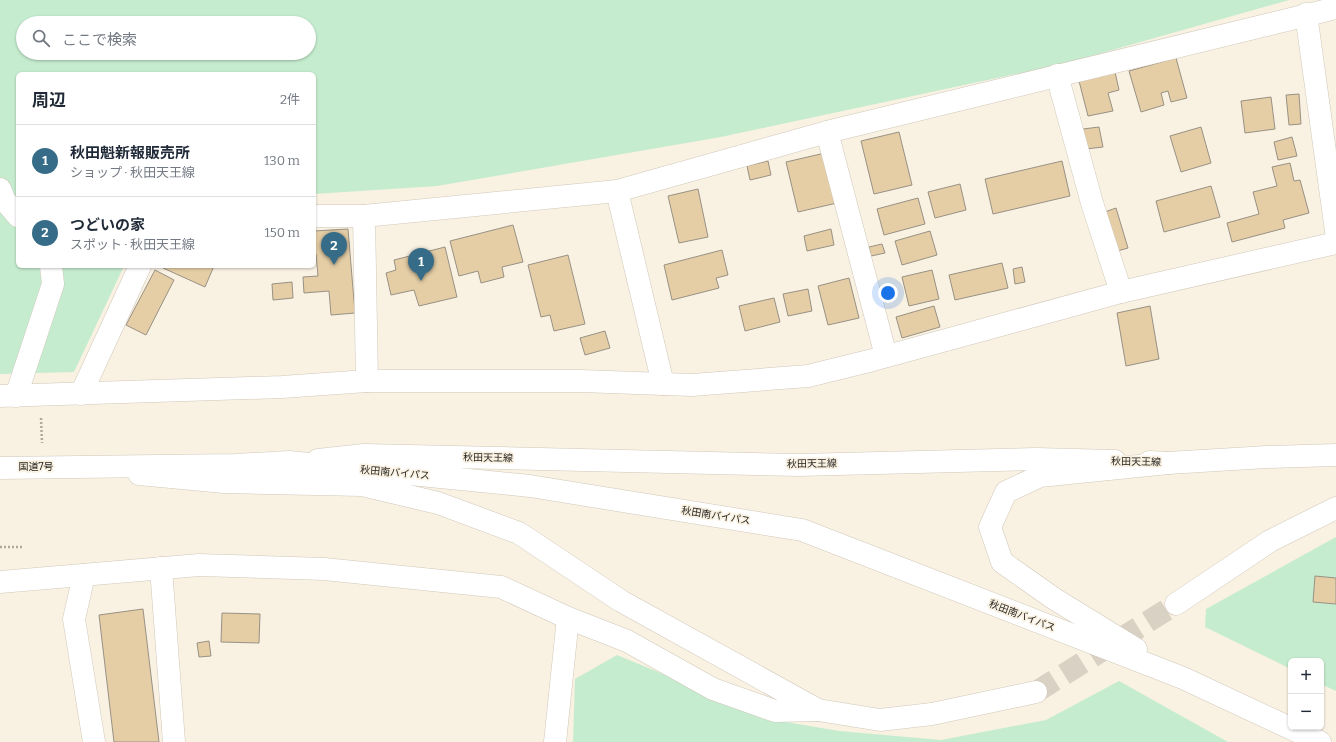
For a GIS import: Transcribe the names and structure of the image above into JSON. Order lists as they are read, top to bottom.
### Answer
{
  "streets": {
    "main road": ["秋田天王線", "国道7号", "秋田南バイパス"]
  },
  "crossings": [
    ["秋田天王線", "秋田南バイパス"],
    ["国道7号", "秋田南バイパス"]
  ],
  "page": {
    "search": "ここで検索",
    "heading": ["周辺", "2件"],
    "list": [
      {
        "mark": "1",
        "name": "秋田魁新報販売所",
        "note": "ショップ · 秋田天王線",
        "value": "130 m"
      },
      {
        "mark": "2",
        "name": "つどいの家",
        "note": "スポット · 秋田天王線",
        "value": "150 m"
      }
    ],
    "pins": ["2", "1"],
    "map_buttons": ["+", "−"]
  }
}
